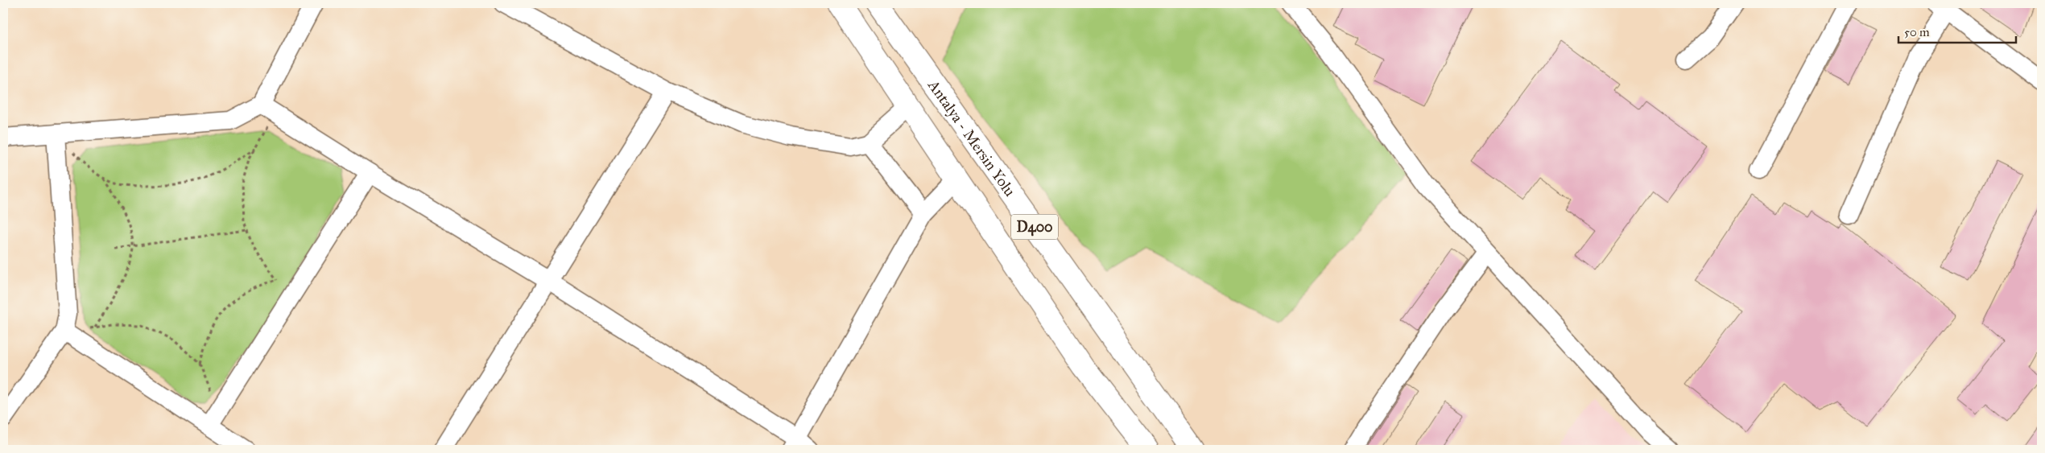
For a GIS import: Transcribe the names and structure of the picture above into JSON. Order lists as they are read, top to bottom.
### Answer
{
  "streets": {
    "highway": ["Antalya - Mersin Yolu", "D400"]
  },
  "scale_bar": "50 m"
}
